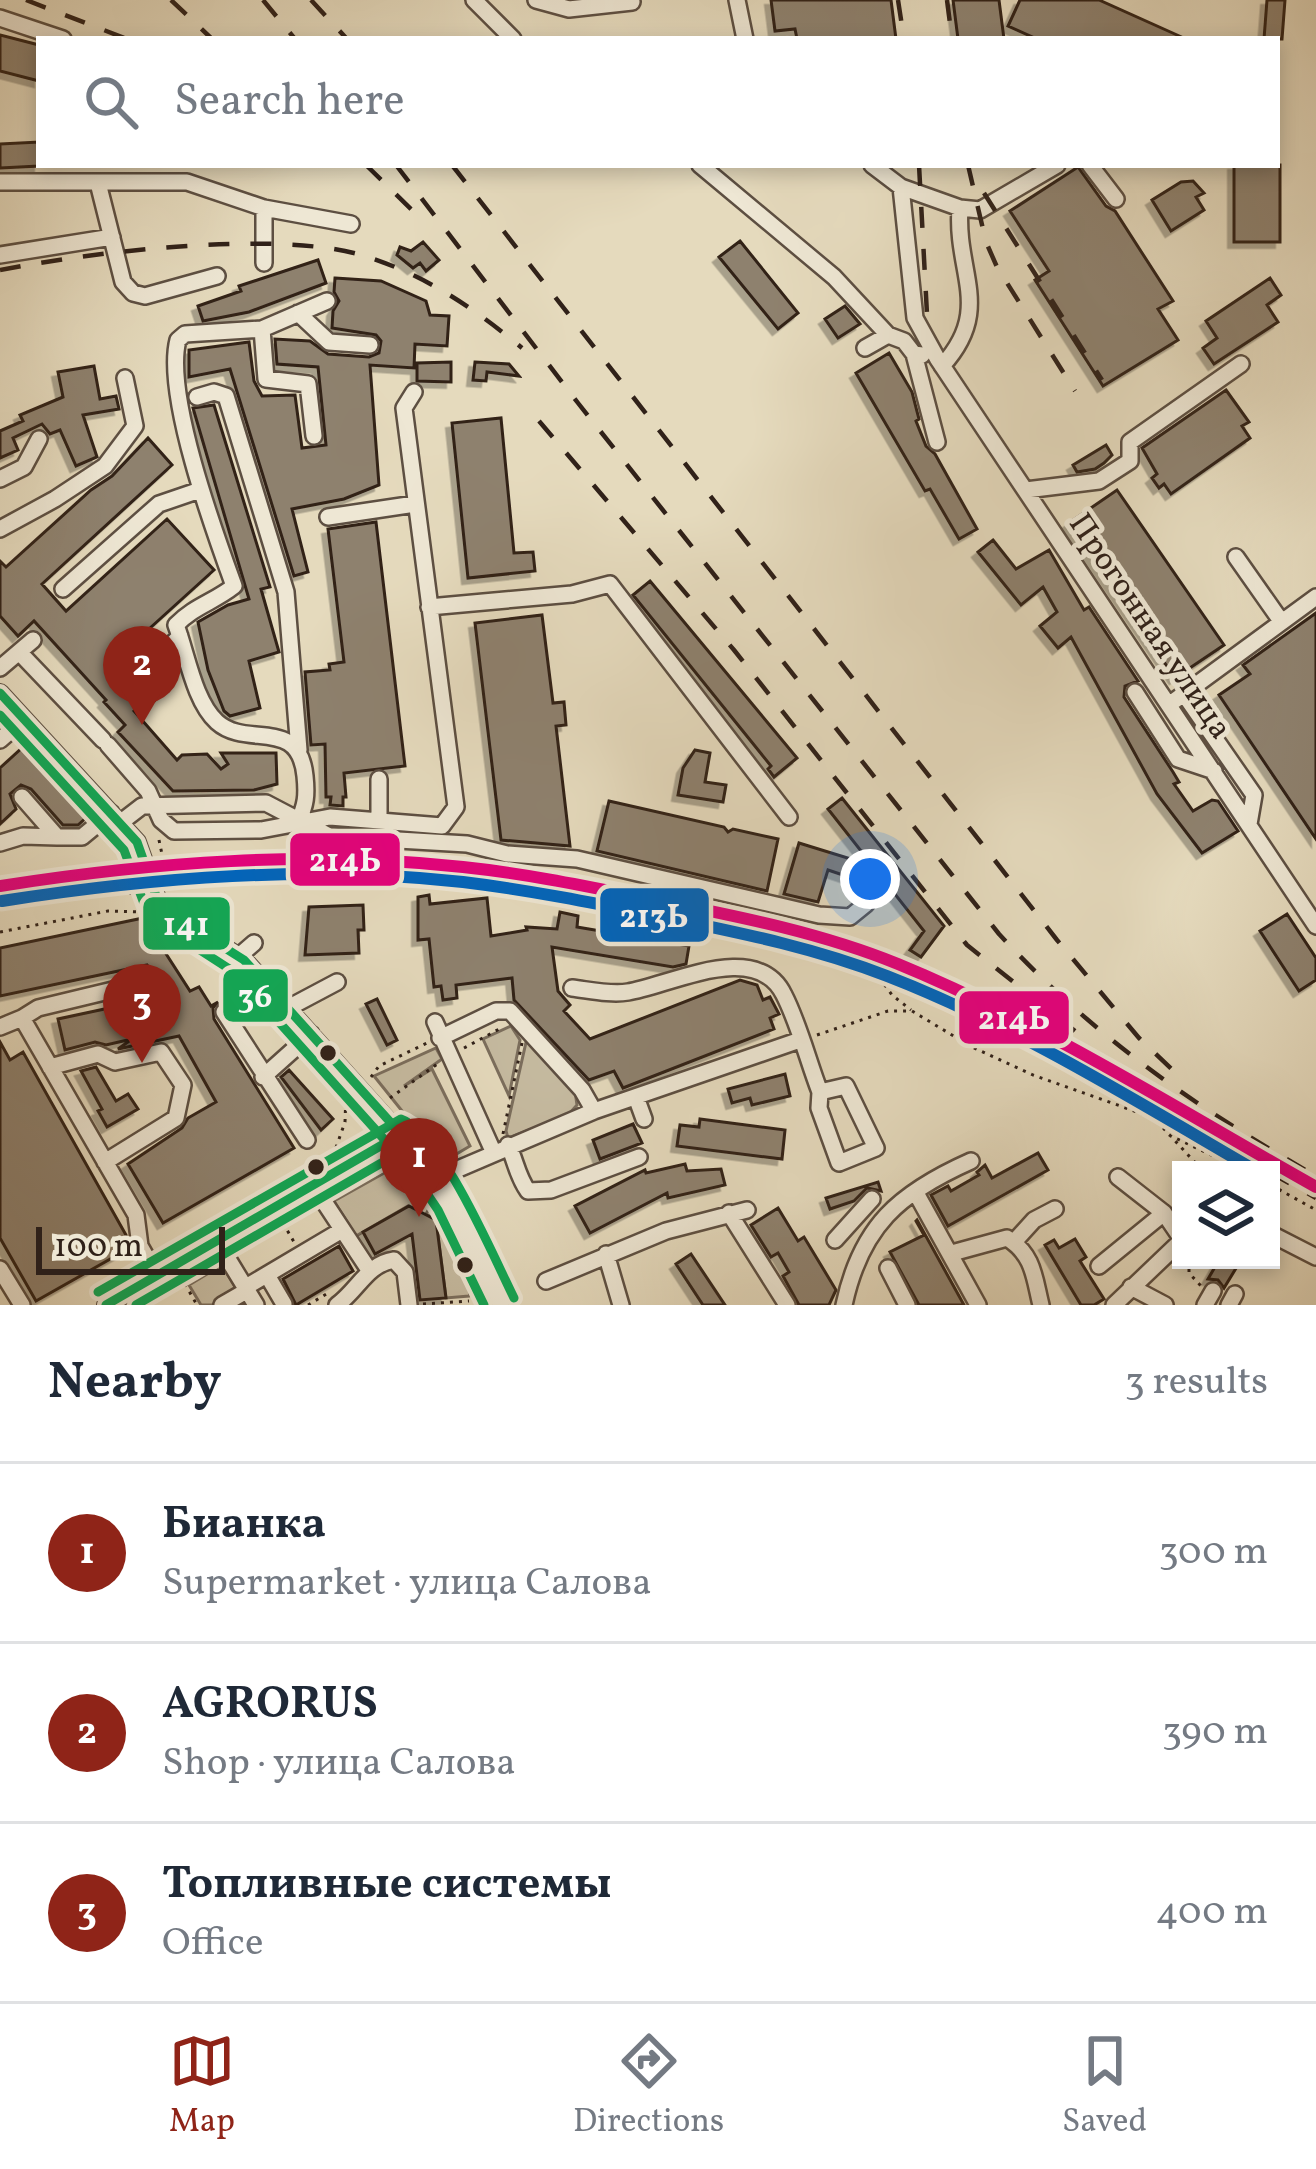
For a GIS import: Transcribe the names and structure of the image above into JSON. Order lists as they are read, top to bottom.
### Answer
{
  "streets": {
    "street": ["Прогонная улица"]
  },
  "lines": [
    "transit line 141",
    "transit line 36",
    "transit line 214Ь",
    "transit line 213Ь"
  ],
  "scale_bar": "100 m",
  "page": {
    "search": "Search here",
    "pins": ["2", "3", "1"],
    "scale": "100 m",
    "heading": ["Nearby", "3 results"],
    "list": [
      {
        "mark": "1",
        "name": "Бианка",
        "note": "Supermarket · улица Салова",
        "value": "300 m"
      },
      {
        "mark": "2",
        "name": "AGRORUS",
        "note": "Shop · улица Салова",
        "value": "390 m"
      },
      {
        "mark": "3",
        "name": "Топливные системы",
        "note": "Office",
        "value": "400 m"
      }
    ],
    "nav": ["Map", "Directions", "Saved"]
  }
}
